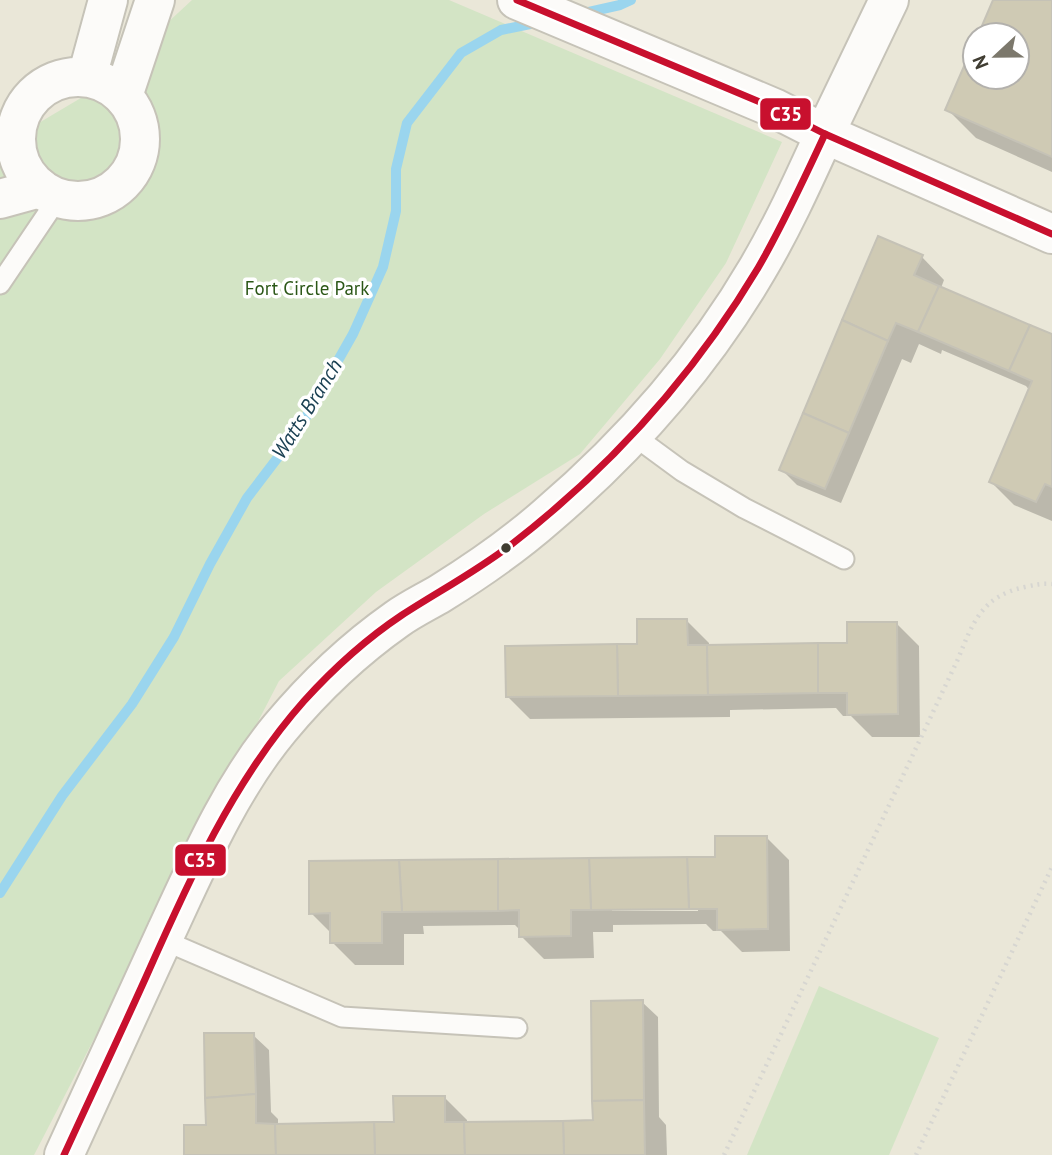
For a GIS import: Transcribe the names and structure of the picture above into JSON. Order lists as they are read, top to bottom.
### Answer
{
  "water": ["Watts Branch"],
  "parks": ["Fort Circle Park"],
  "lines": ["transit line C35"],
  "north": "left"
}
